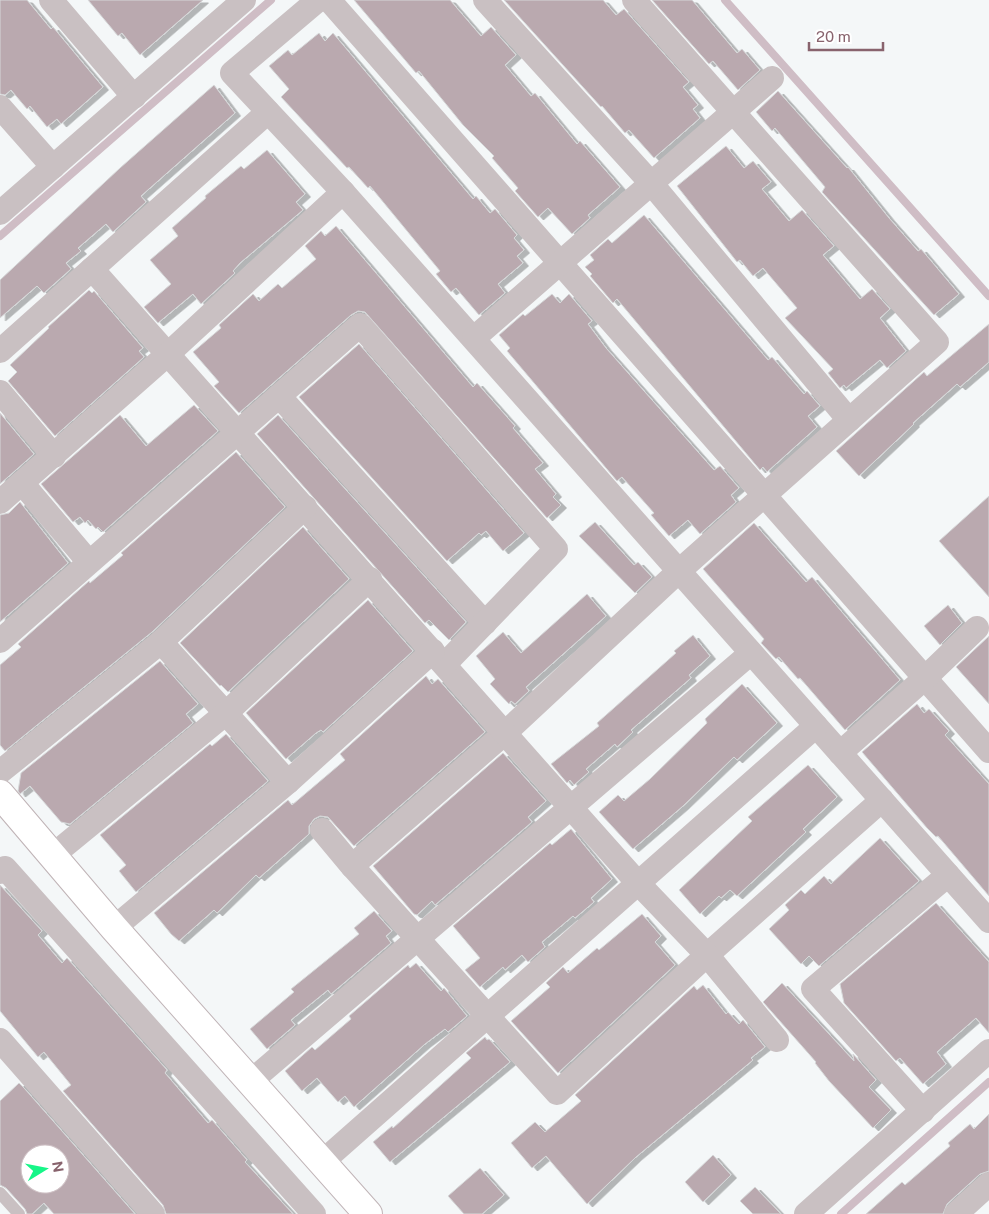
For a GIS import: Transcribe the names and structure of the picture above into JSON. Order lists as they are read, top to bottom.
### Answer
{
  "scale_bar": "20 m",
  "north": "right"
}
